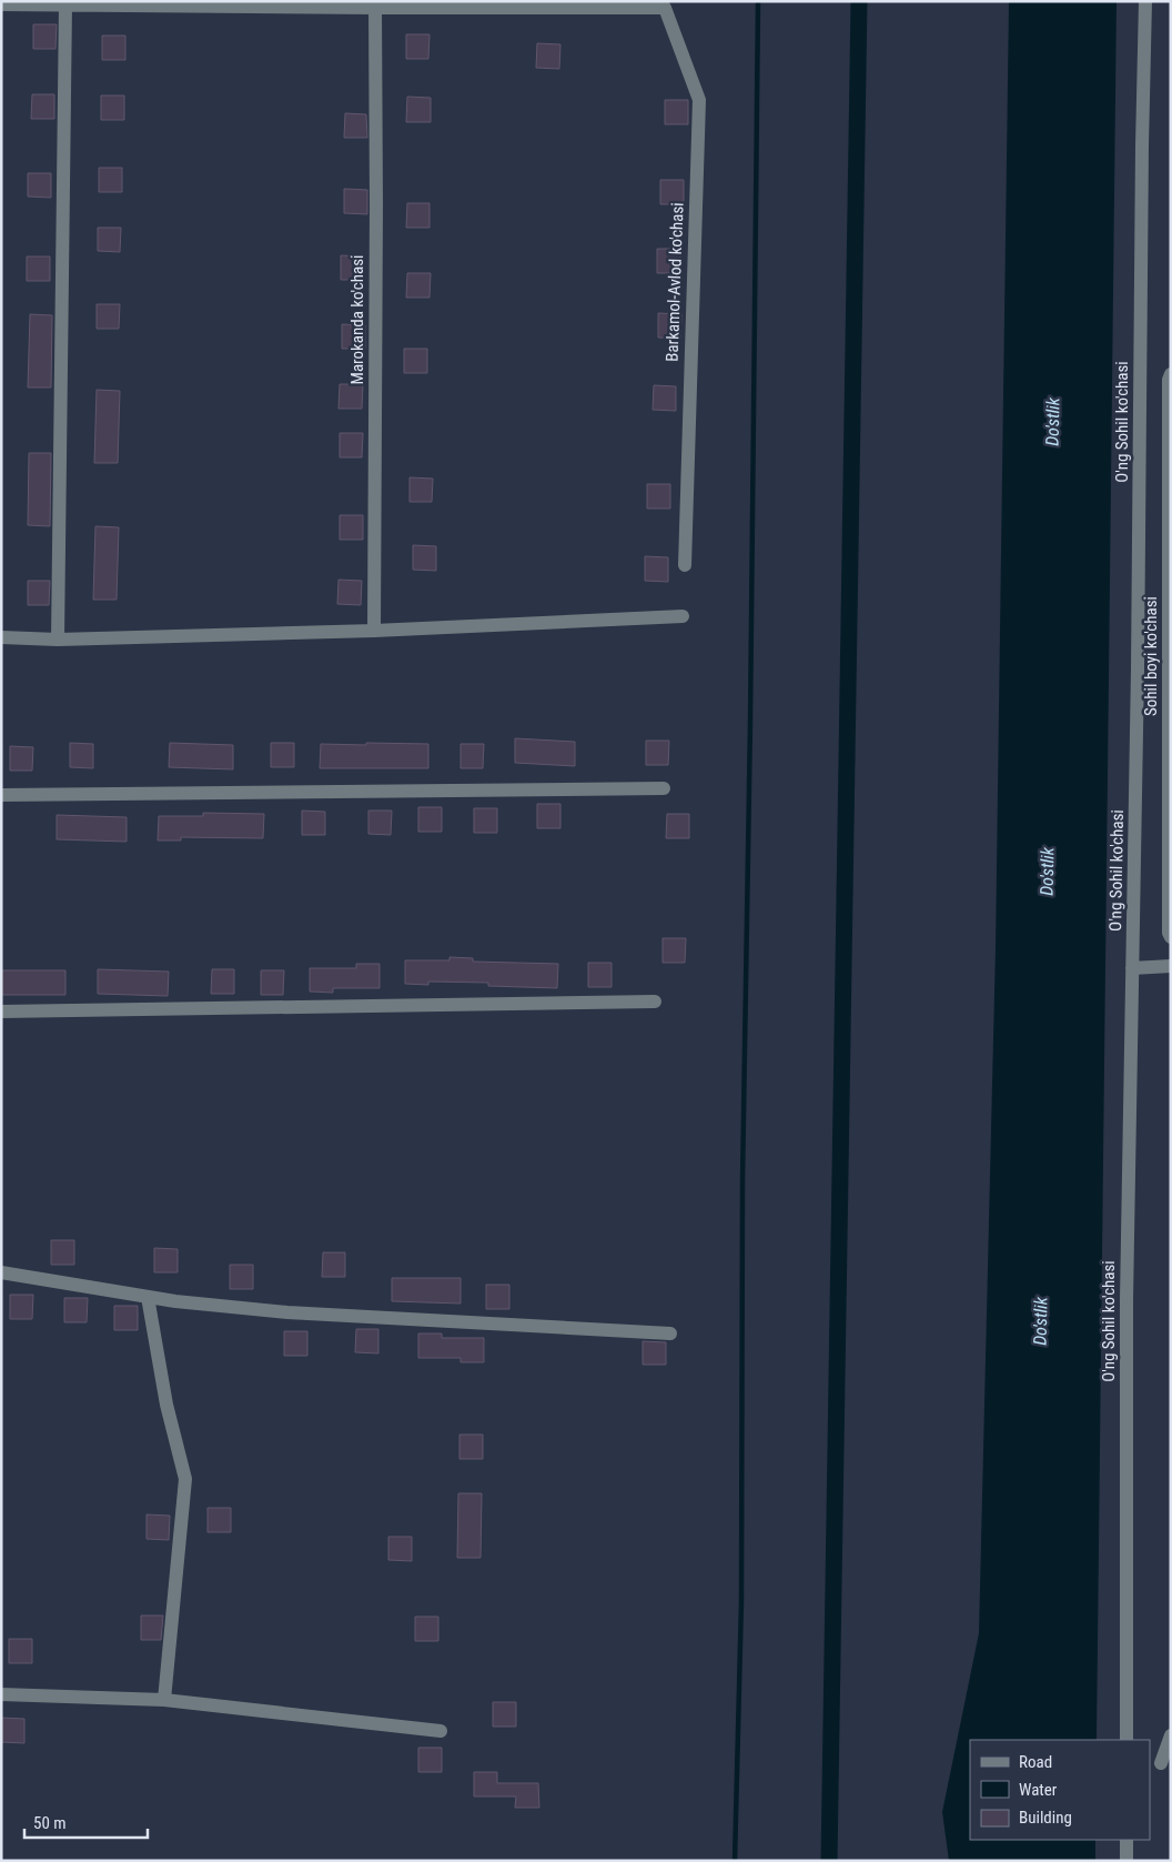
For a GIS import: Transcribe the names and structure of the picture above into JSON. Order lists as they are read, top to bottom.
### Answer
{
  "streets": {
    "street": [
      "Barkamol-Avlod ko'chasi",
      "Marokanda ko'chasi",
      "O'ng Sohil ko'chasi",
      "Sohil boyi ko'chasi"
    ]
  },
  "crossings": [
    ["Barkamol-Avlod ko'chasi", "Marokanda ko'chasi"]
  ],
  "water": ["Do'stlik"],
  "legend": ["Road", "Water", "Building"],
  "scale_bar": "50 m"
}
